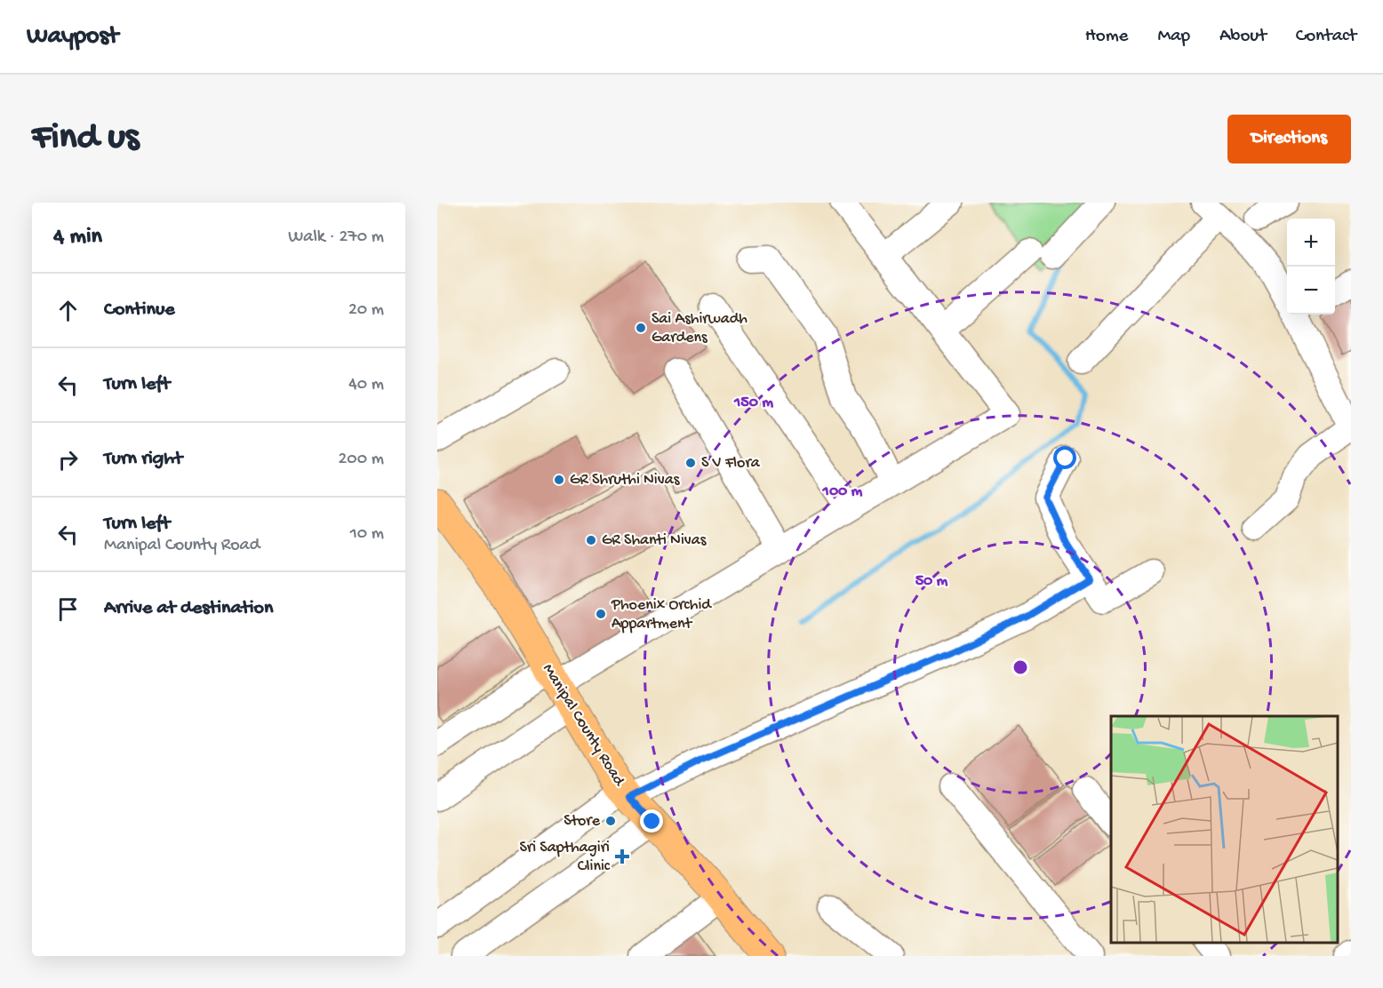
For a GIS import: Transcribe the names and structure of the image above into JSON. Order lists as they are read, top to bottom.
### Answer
{
  "streets": {
    "main road": ["Manipal County Road"]
  },
  "places": {
    "other": [
      "Sai Ashirwadh Gardens",
      "S V Flora",
      "GR Shruthi Nivas",
      "GR Shanti Nivas",
      "Phoenix Orchid Appartment",
      "Store"
    ],
    "health": ["Sri Sapthagiri Clinic"]
  },
  "page": {
    "header": "Waypost",
    "nav": [
      "Home",
      "Map",
      "About",
      "Contact"
    ],
    "buttons": "Directions",
    "title": "Find us",
    "heading": ["4 min", "Walk · 270 m"],
    "map_buttons": ["+", "−"],
    "list": [
      ["Continue", "20 m"],
      ["Turn left", "40 m"],
      ["Turn right", "200 m"],
      ["Turn left", "Manipal County Road", "10 m"],
      "Arrive at destination"
    ]
  },
  "rings": ["150 m", "100 m", "50 m"]
}
